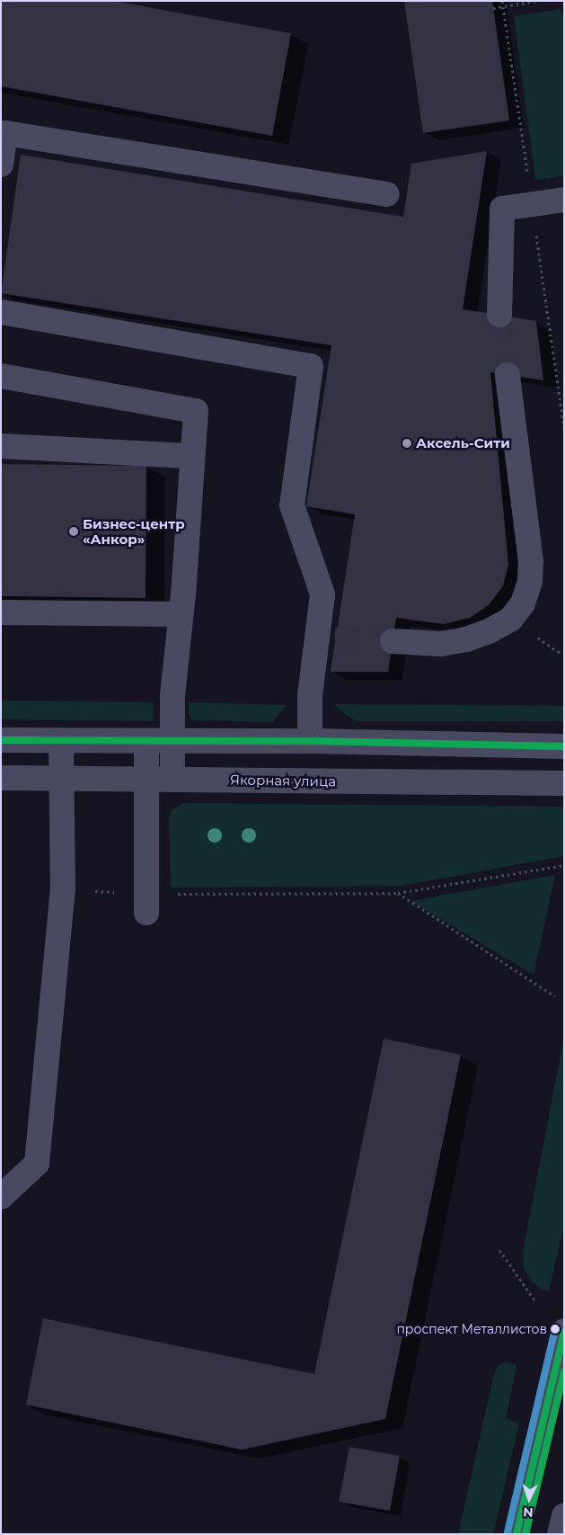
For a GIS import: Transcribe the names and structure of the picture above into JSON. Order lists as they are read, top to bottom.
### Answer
{
  "streets": {
    "street": ["Якорная улица"]
  },
  "places": ["Аксель-Сити", "Бизнес-центр «Анкор»", "проспект Металлистов"],
  "north": "bottom"
}
